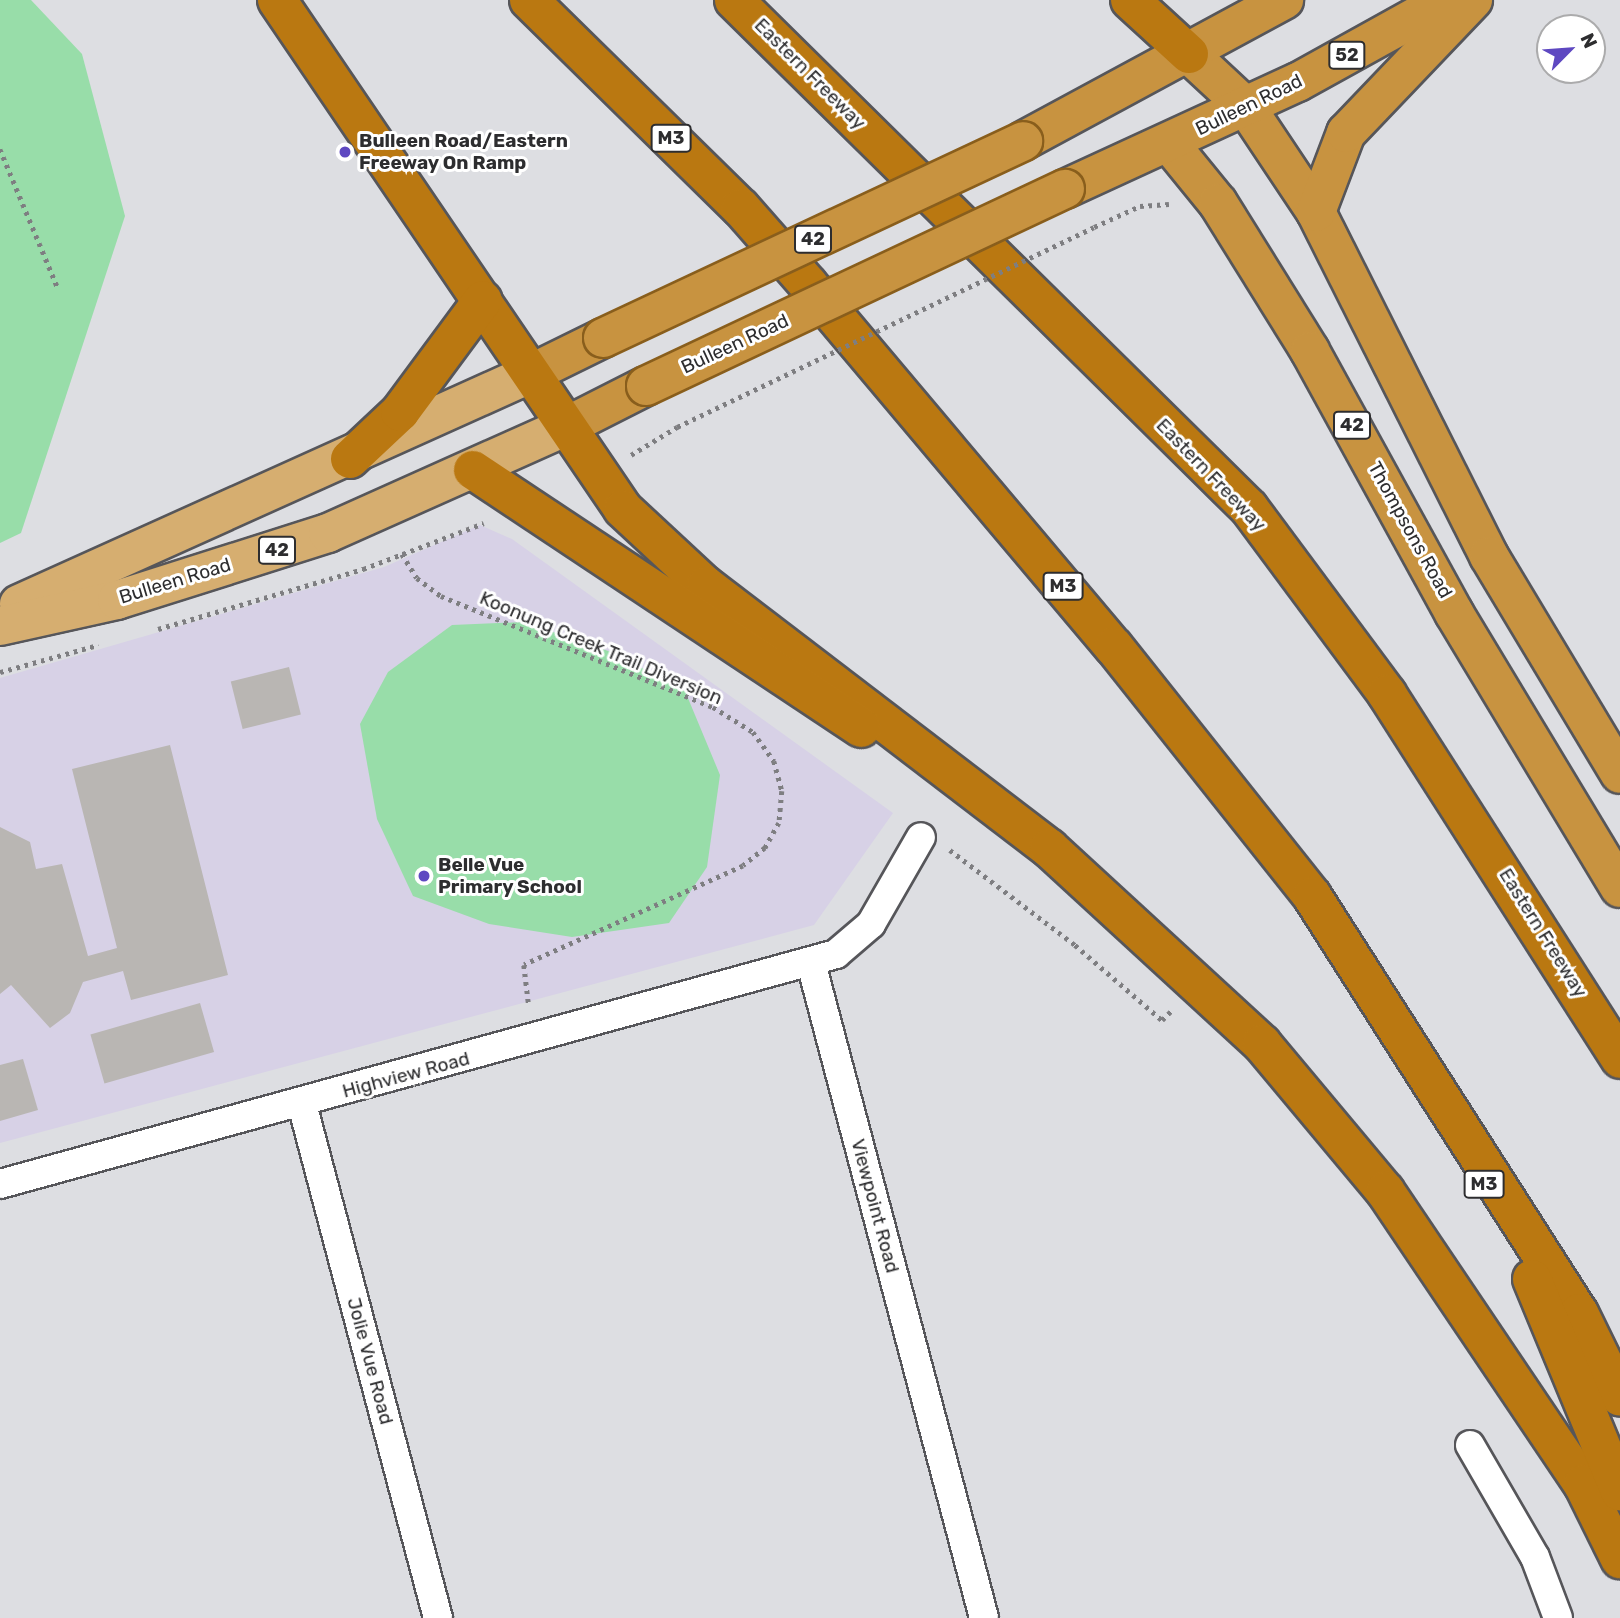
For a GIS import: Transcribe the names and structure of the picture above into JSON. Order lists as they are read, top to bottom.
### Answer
{
  "streets": {
    "highway": [
      "52",
      "Eastern Freeway",
      "Bulleen Road",
      "M3",
      "42",
      "Thompsons Road"
    ],
    "street": ["Highview Road", "Viewpoint Road", "Jolie Vue Road"],
    "path": ["Koonung Creek Trail Diversion"]
  },
  "crossings": [
    ["Bulleen Road", "Thompsons Road"],
    ["Koonung Creek Trail Diversion", "Highview Road"],
    ["Highview Road", "Viewpoint Road"],
    ["Highview Road", "Jolie Vue Road"]
  ],
  "places": ["Bulleen Road/Eastern Freeway On Ramp", "Belle Vue Primary School"],
  "north": "top right"
}
